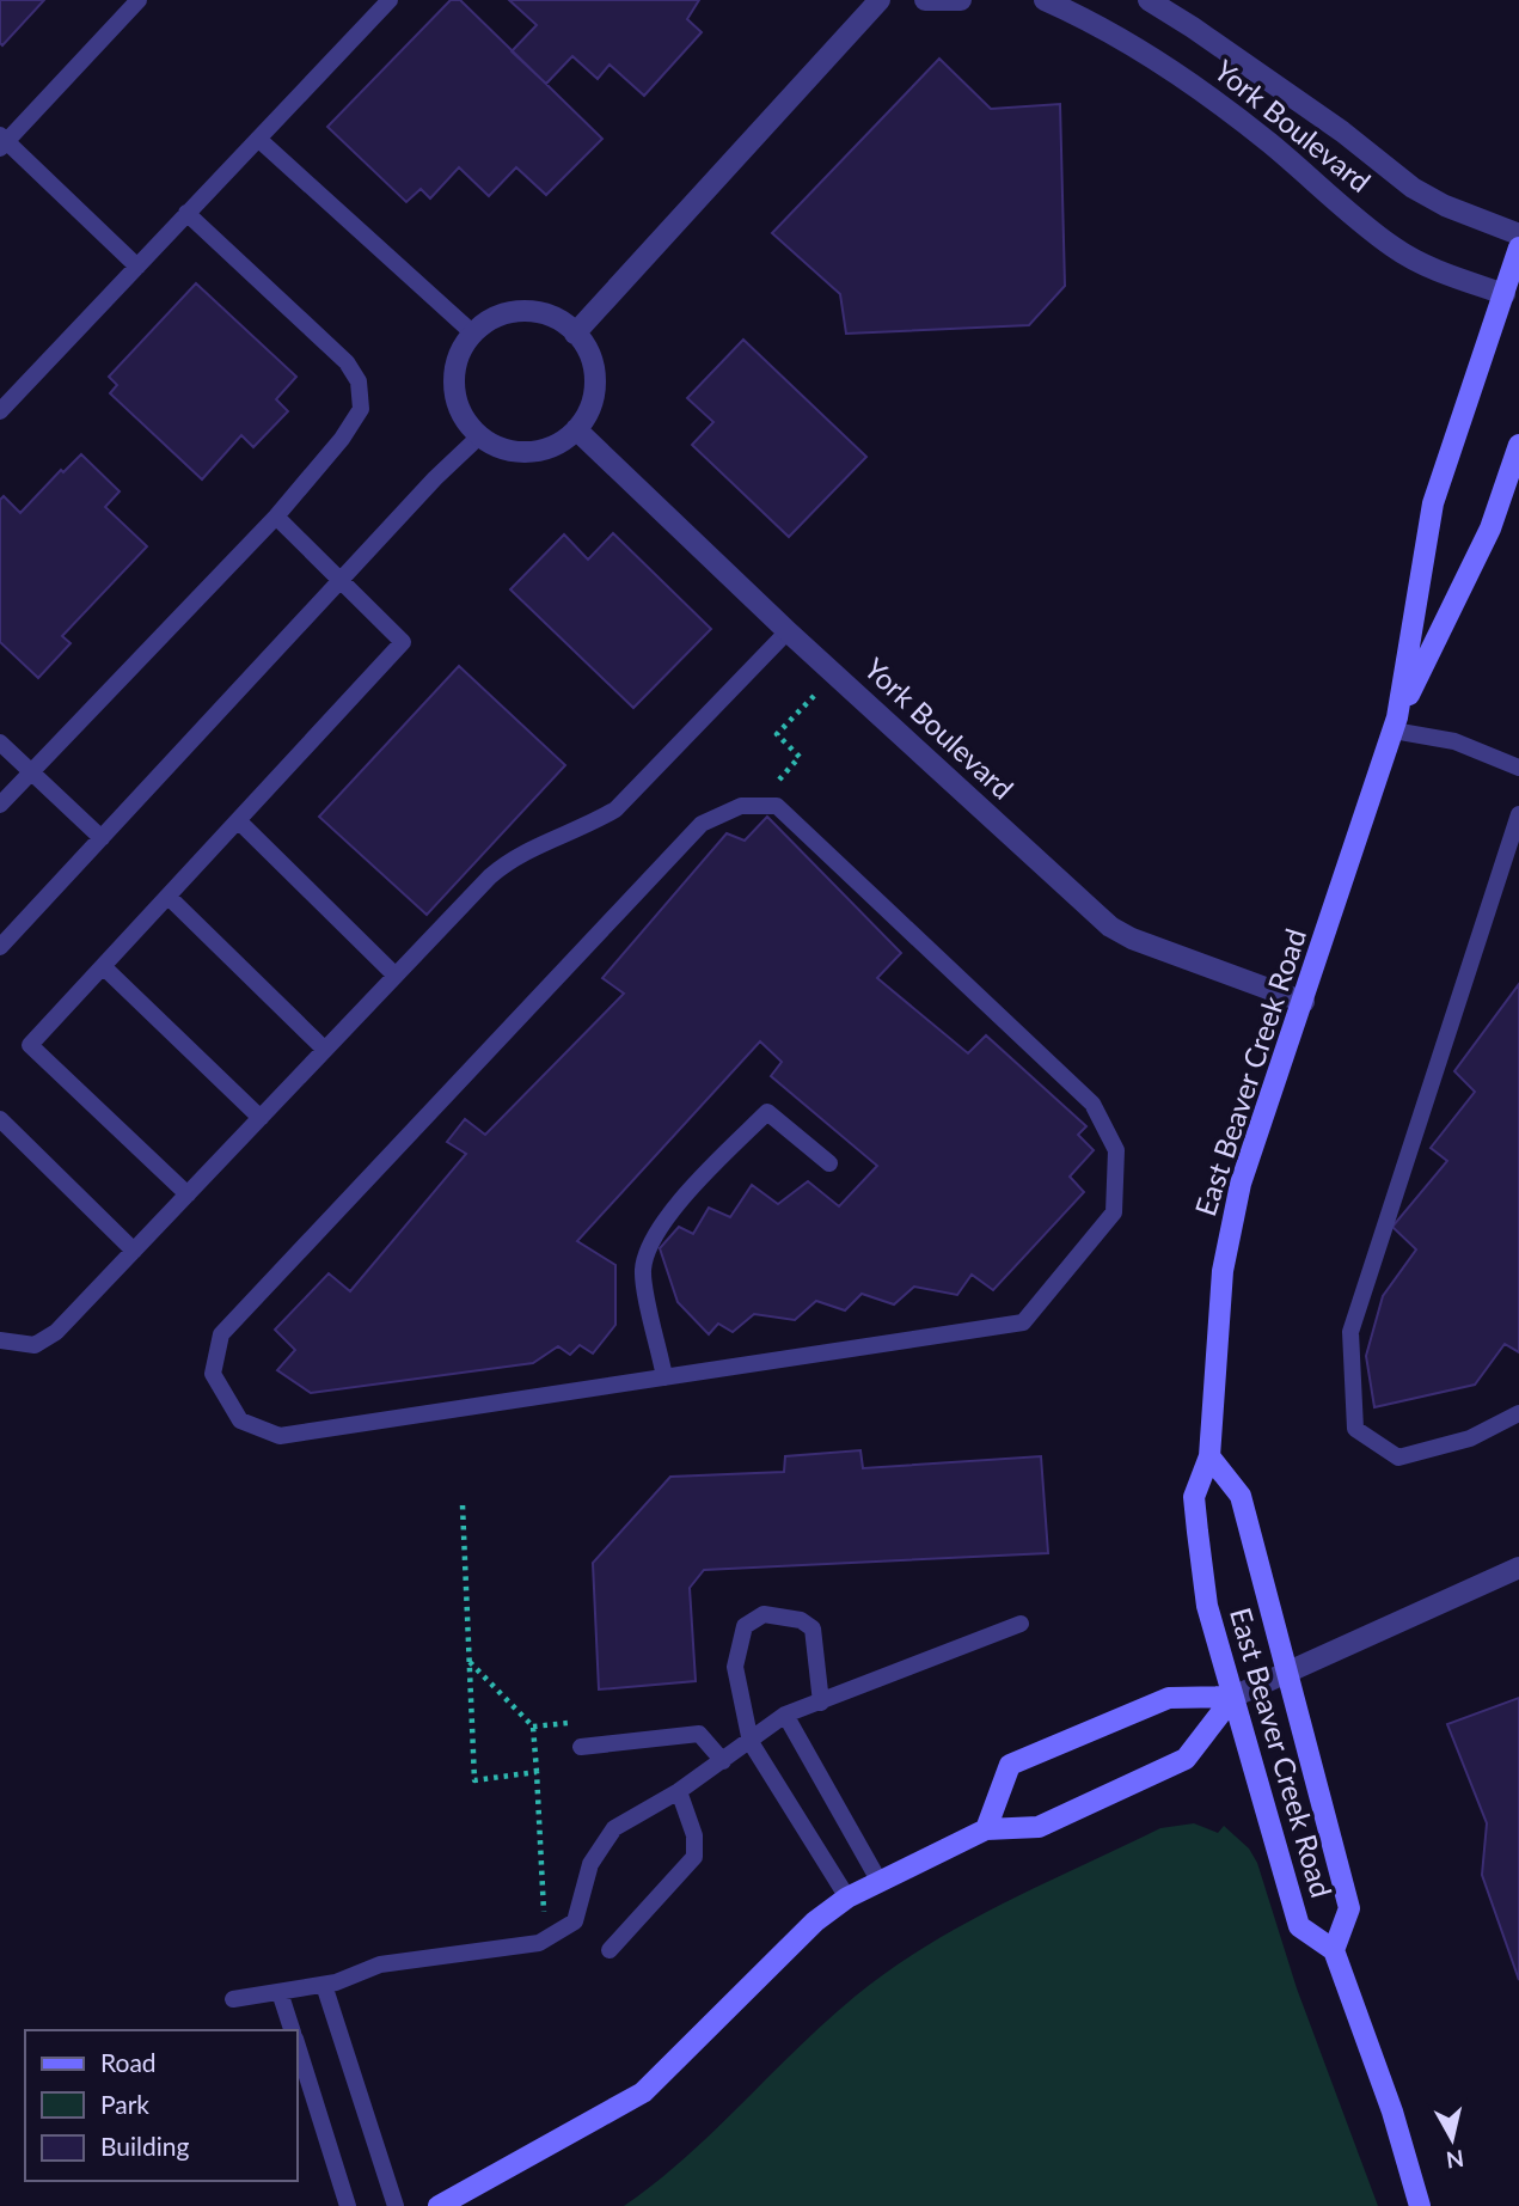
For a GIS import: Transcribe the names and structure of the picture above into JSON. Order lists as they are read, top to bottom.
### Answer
{
  "streets": {
    "street": ["York Boulevard", "East Beaver Creek Road"]
  },
  "crossings": [
    ["York Boulevard", "East Beaver Creek Road"]
  ],
  "legend": ["Road", "Park", "Building"],
  "north": "bottom"
}
